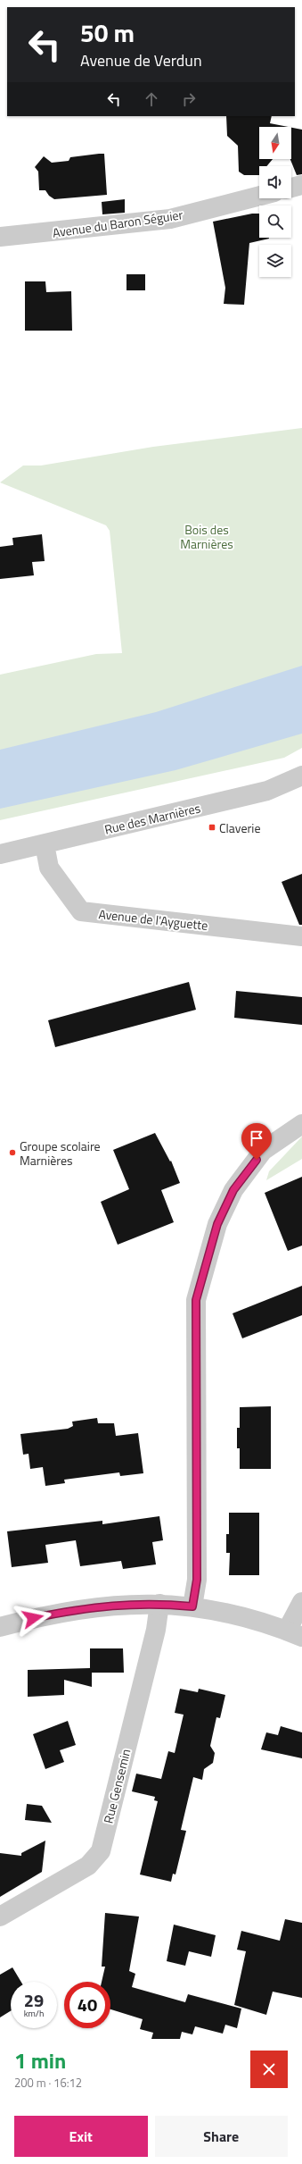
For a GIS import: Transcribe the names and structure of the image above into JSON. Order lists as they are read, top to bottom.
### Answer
{
  "streets": {
    "street": [
      "Avenue du Baron Séguier",
      "Rue des Marnières",
      "Avenue de l'Ayguette",
      "Rue Gensemin"
    ]
  },
  "crossings": [
    ["Rue des Marnières", "Avenue de l'Ayguette"]
  ],
  "parks": ["Bois des Marnières"],
  "places": {
    "transit": ["Claverie"],
    "other": ["Groupe scolaire Marnières"]
  },
  "north": "bottom",
  "page": {
    "turn": ["50 m", "Avenue de Verdun"],
    "speed": "29 km/h",
    "limit": "40",
    "heading": ["1 min", "200 m · 16:12"],
    "buttons": ["Exit", "Share"]
  }
}
